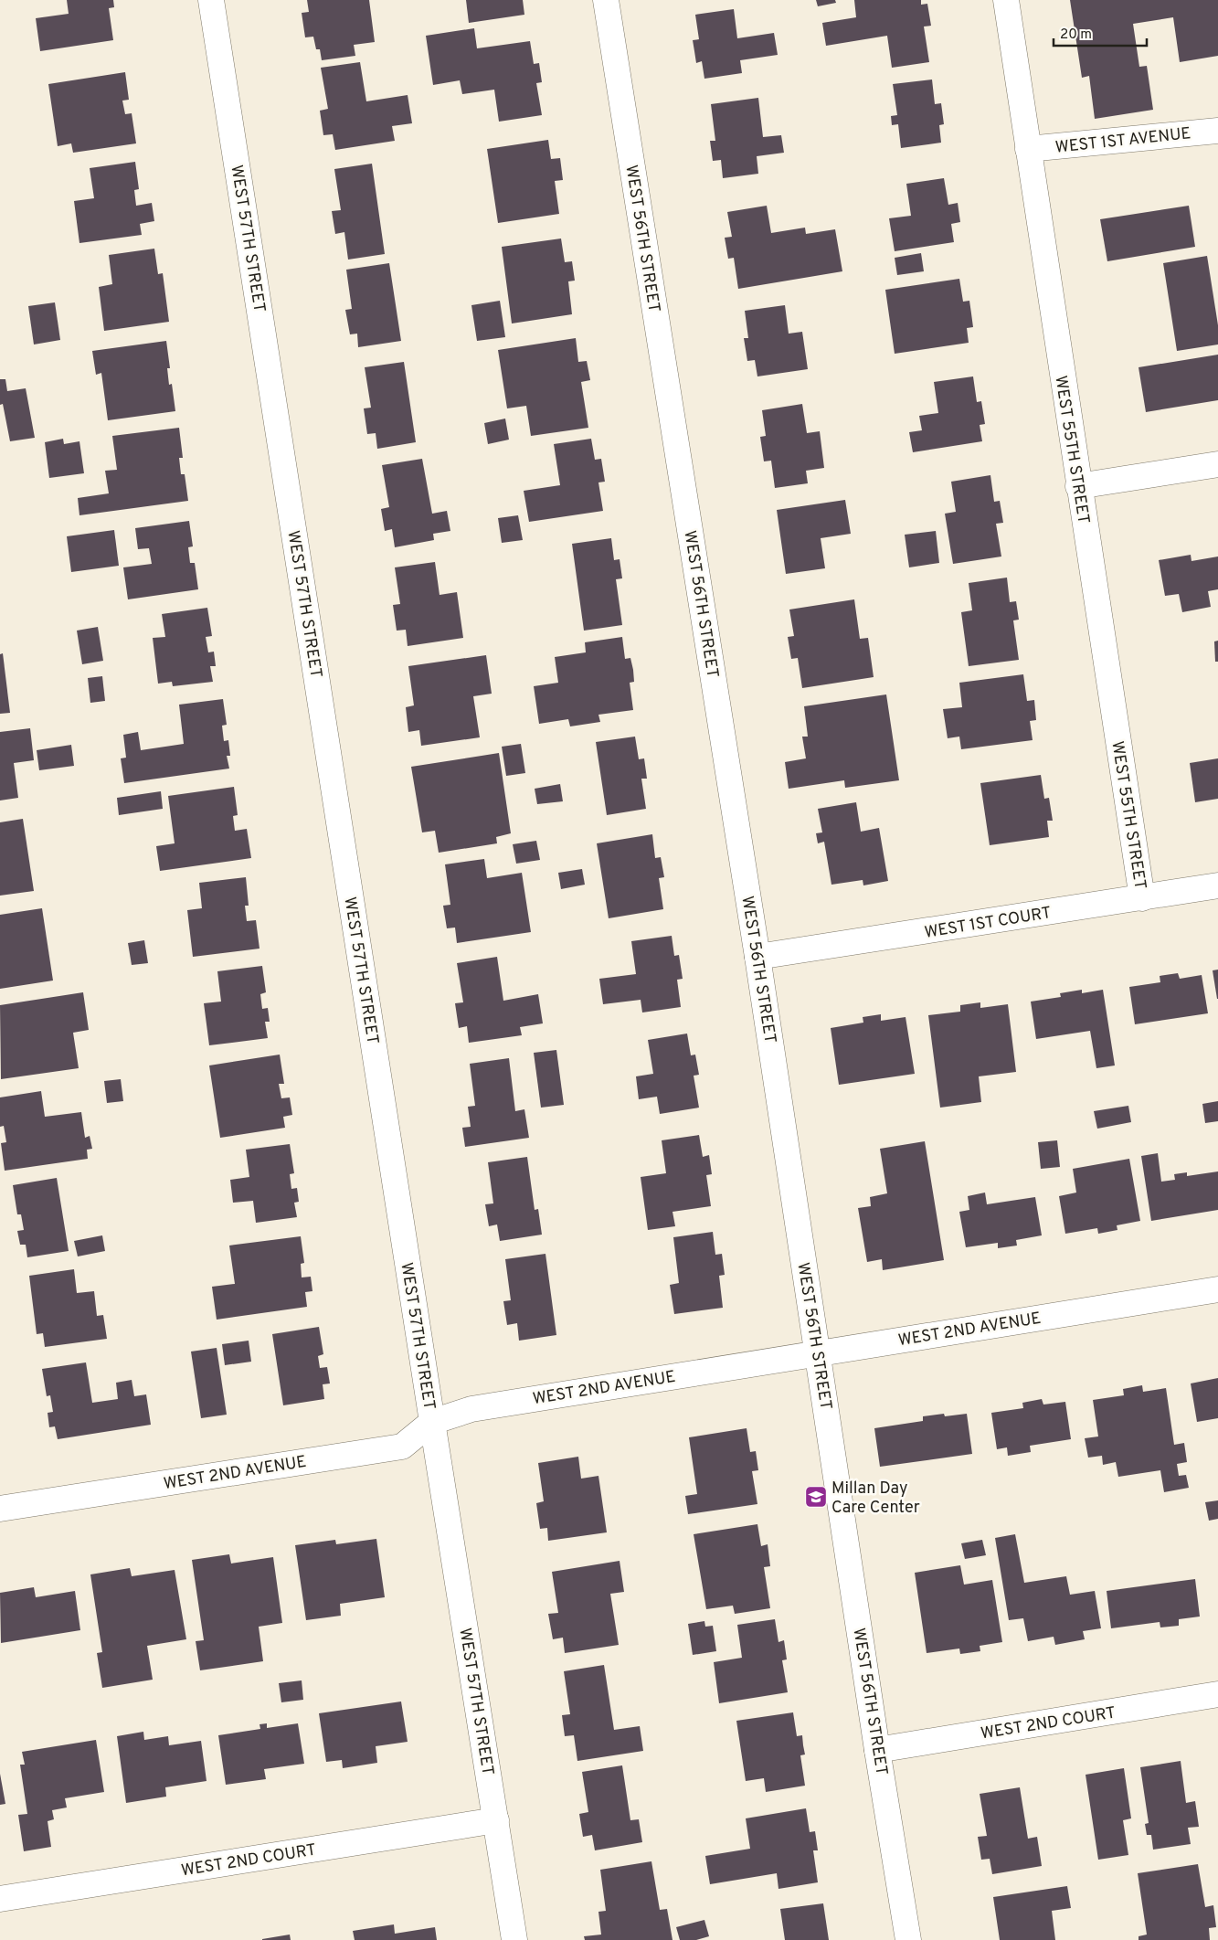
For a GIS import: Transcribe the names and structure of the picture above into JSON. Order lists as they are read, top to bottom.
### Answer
{
  "streets": {
    "street": [
      "WEST 1ST AVENUE",
      "WEST 57TH STREET",
      "WEST 56TH STREET",
      "WEST 55TH STREET",
      "WEST 1ST COURT",
      "WEST 2ND AVENUE",
      "WEST 2ND COURT"
    ]
  },
  "crossings": [
    ["WEST 1ST AVENUE", "WEST 55TH STREET"],
    ["WEST 57TH STREET", "WEST 2ND AVENUE"],
    ["WEST 57TH STREET", "WEST 2ND COURT"],
    ["WEST 56TH STREET", "WEST 1ST COURT"],
    ["WEST 56TH STREET", "WEST 2ND AVENUE"],
    ["WEST 56TH STREET", "WEST 2ND COURT"],
    ["WEST 55TH STREET", "WEST 1ST COURT"]
  ],
  "places": {
    "school or university": ["Millan Day Care Center"]
  },
  "scale_bar": "20 m"
}
